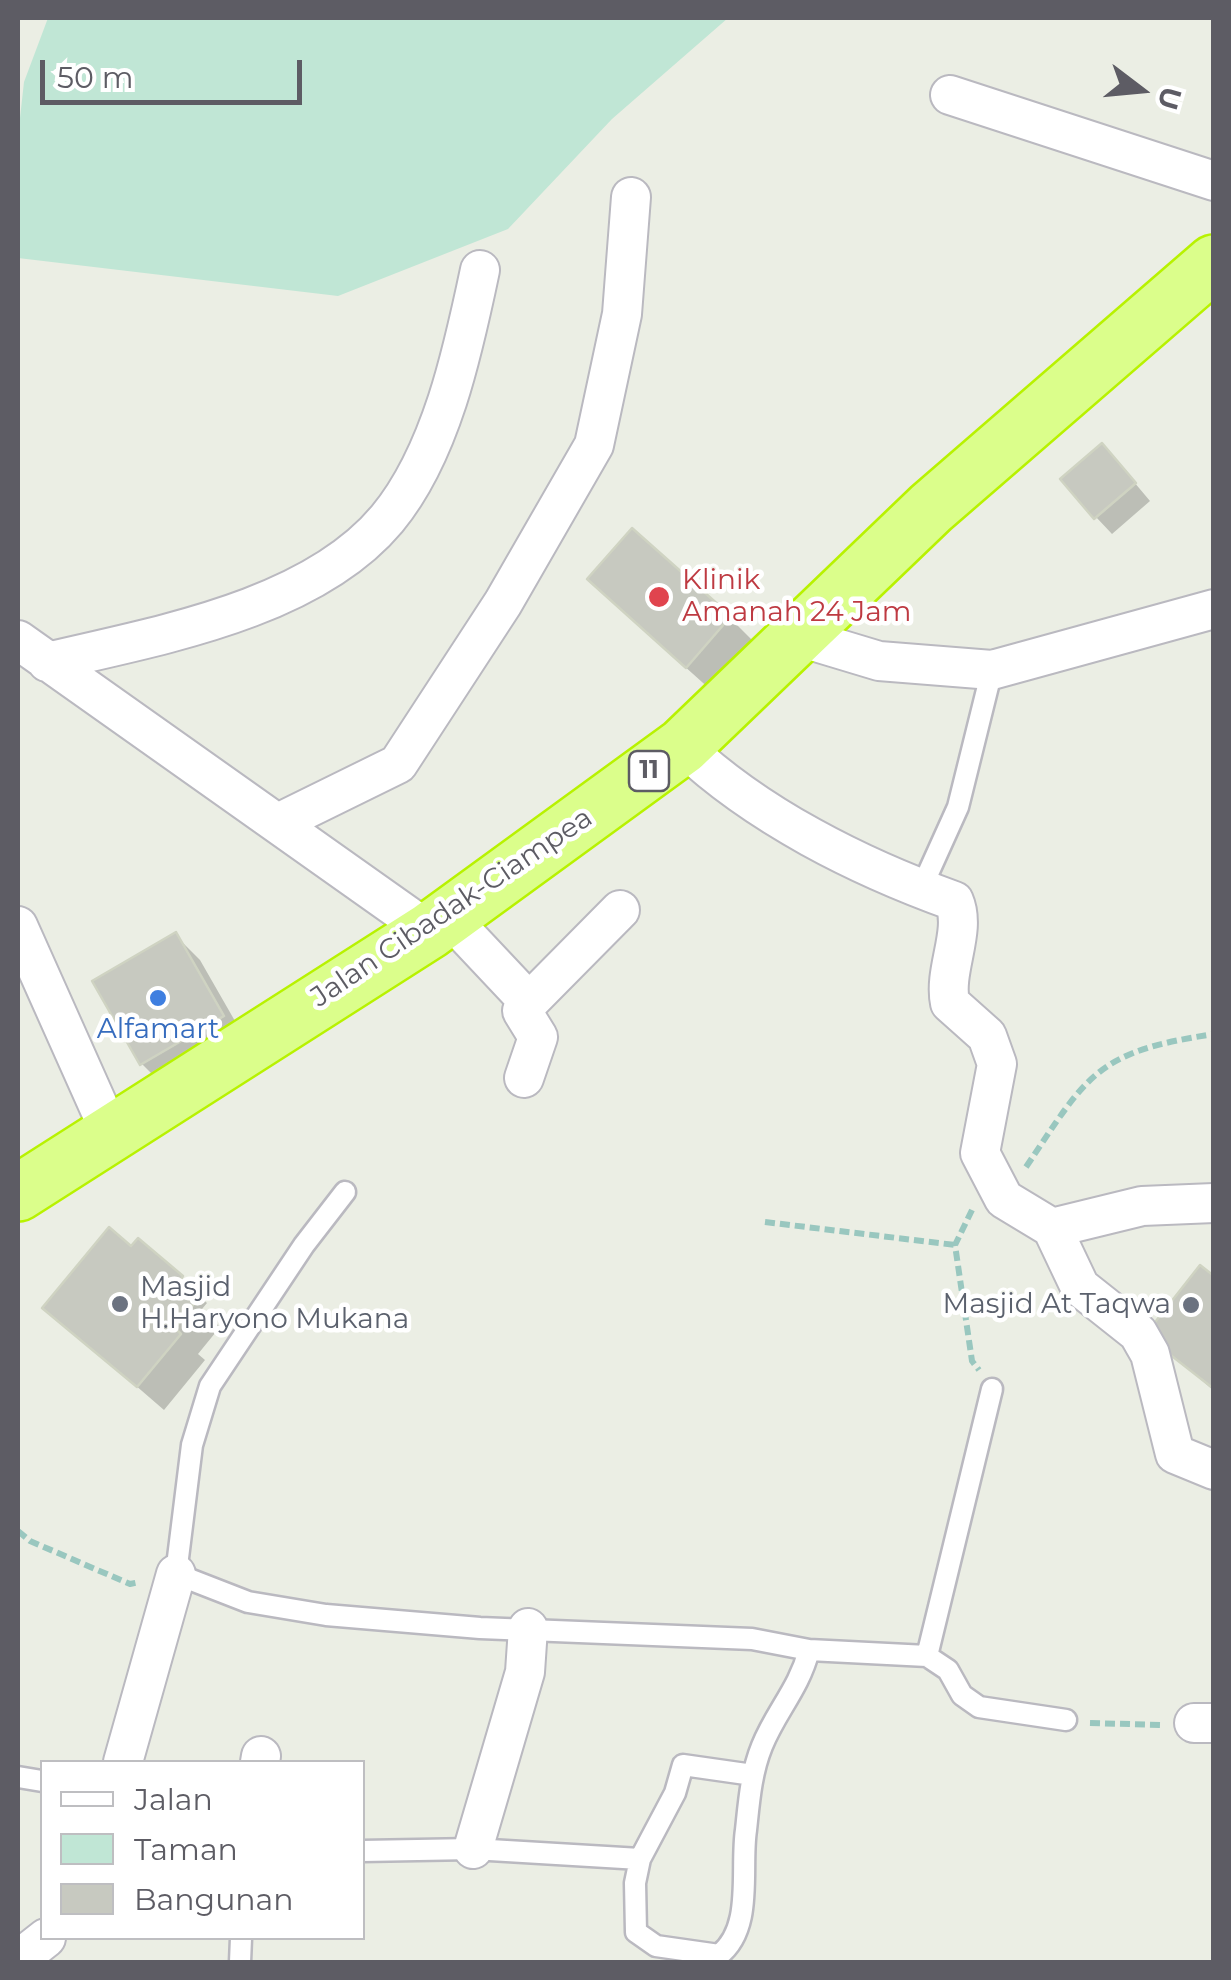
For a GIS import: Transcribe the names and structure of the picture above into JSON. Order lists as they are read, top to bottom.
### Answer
{
  "streets": {
    "highway": ["11", "Jalan Cibadak-Ciampea"]
  },
  "places": [
    "Klinik Amanah 24 Jam",
    "Alfamart",
    "Masjid H.Haryono Mukana",
    "Masjid At Taqwa"
  ],
  "legend": ["Jalan", "Taman", "Bangunan"],
  "scale_bar": "50 m",
  "north": "right"
}
